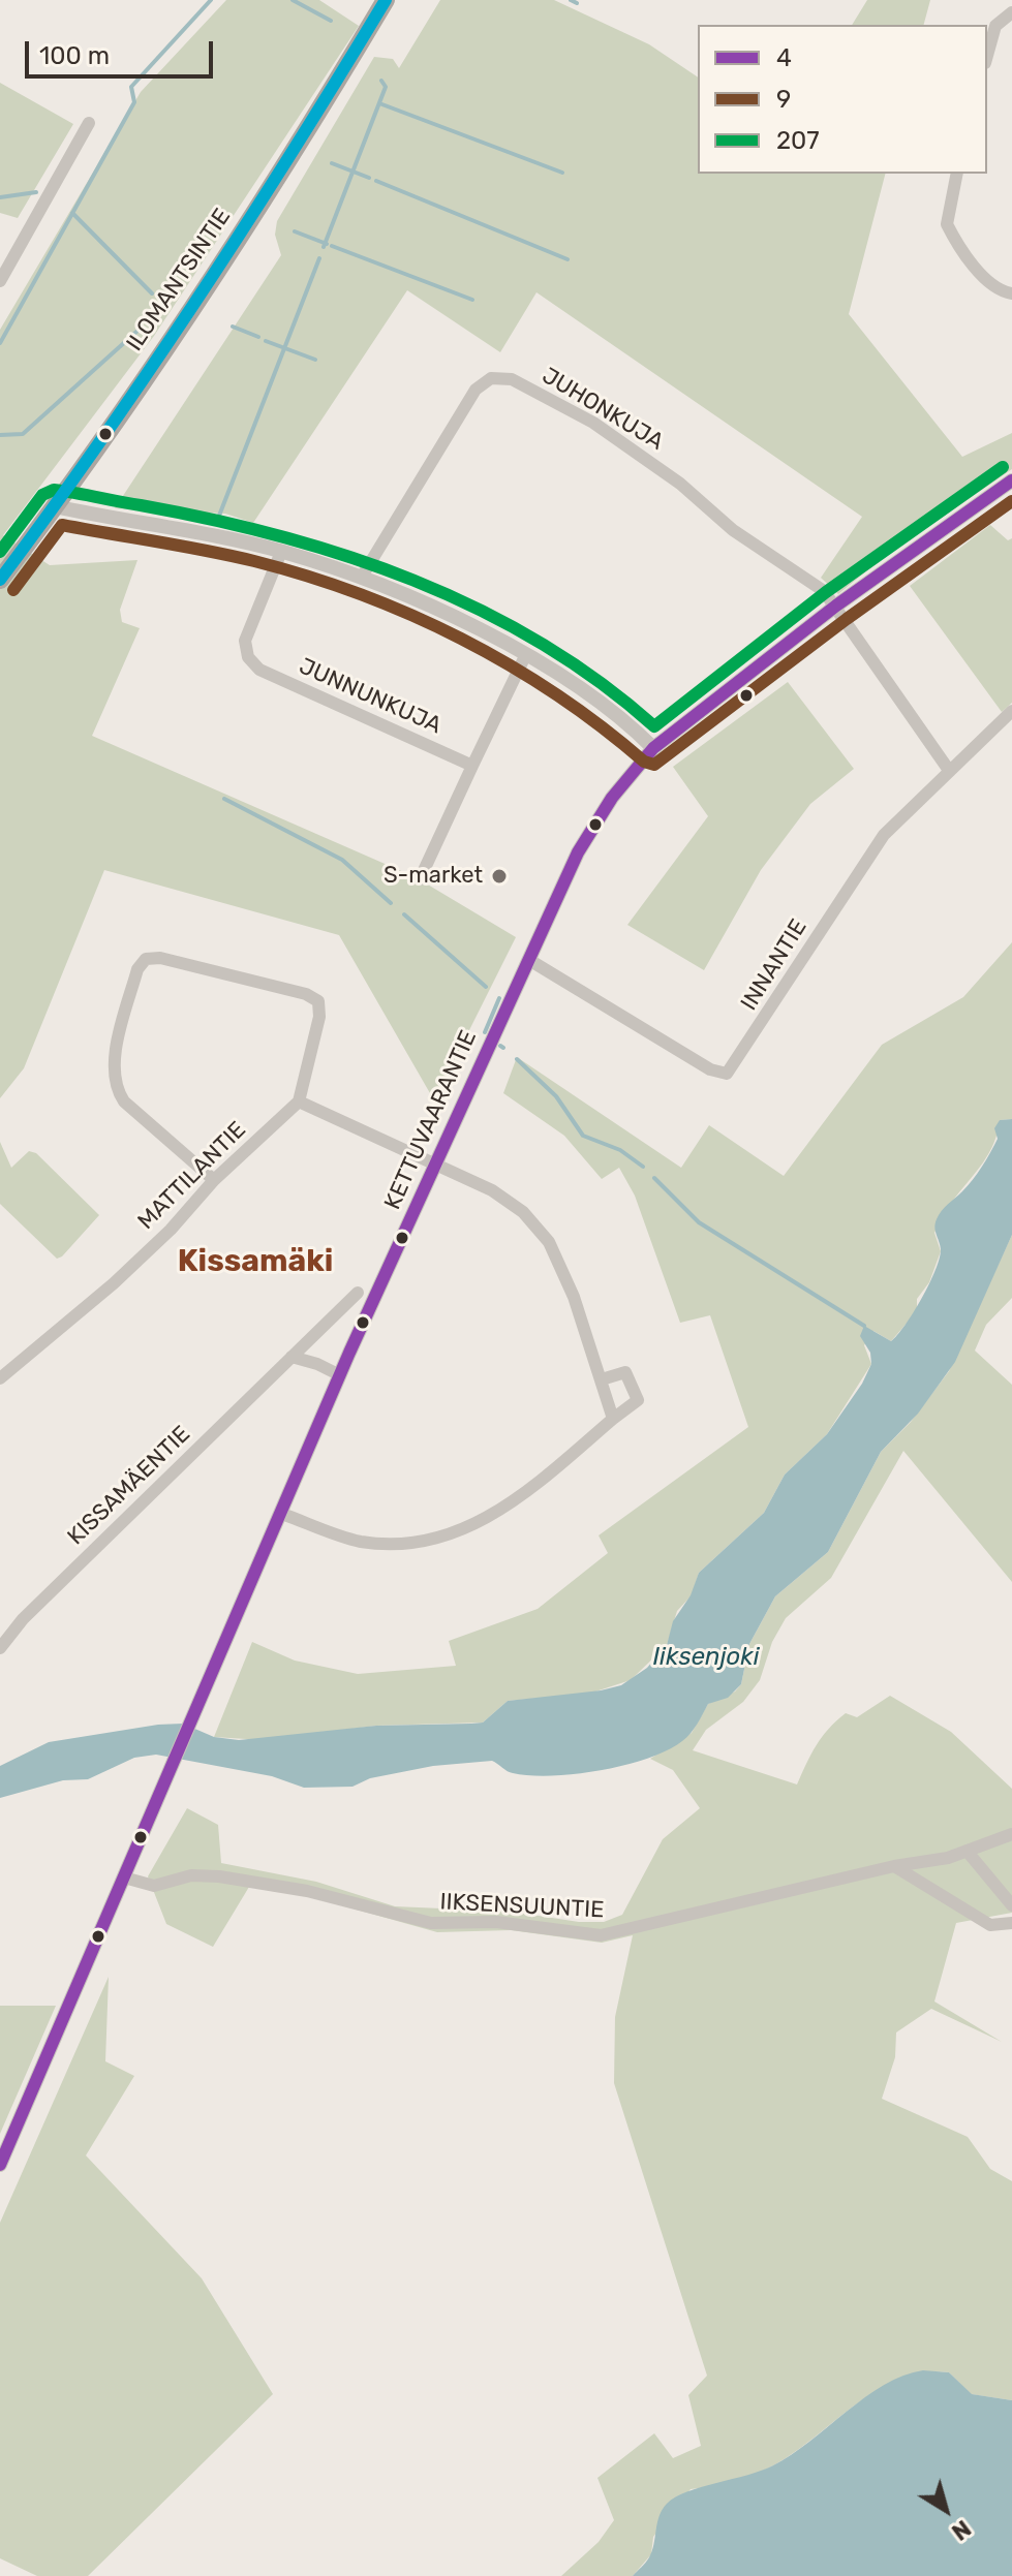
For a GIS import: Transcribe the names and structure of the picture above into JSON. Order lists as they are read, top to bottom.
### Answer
{
  "streets": {
    "main road": ["ILOMANTSINTIE"],
    "street": [
      "JUHONKUJA",
      "JUNNUNKUJA",
      "INNANTIE",
      "KETTUVAARANTIE",
      "MATTILANTIE",
      "KISSAMÄENTIE",
      "IIKSENSUUNTIE"
    ]
  },
  "crossings": [
    ["JUHONKUJA", "INNANTIE"],
    ["JUHONKUJA", "KETTUVAARANTIE"],
    ["INNANTIE", "KETTUVAARANTIE"],
    ["KETTUVAARANTIE", "IIKSENSUUNTIE"]
  ],
  "districts": ["Kissamäki"],
  "water": ["Iiksenjoki"],
  "places": ["S-market"],
  "lines": ["transit line 207", "transit line 4", "transit line 9"],
  "legend": ["4", "9", "207"],
  "scale_bar": "100 m",
  "north": "bottom right"
}
